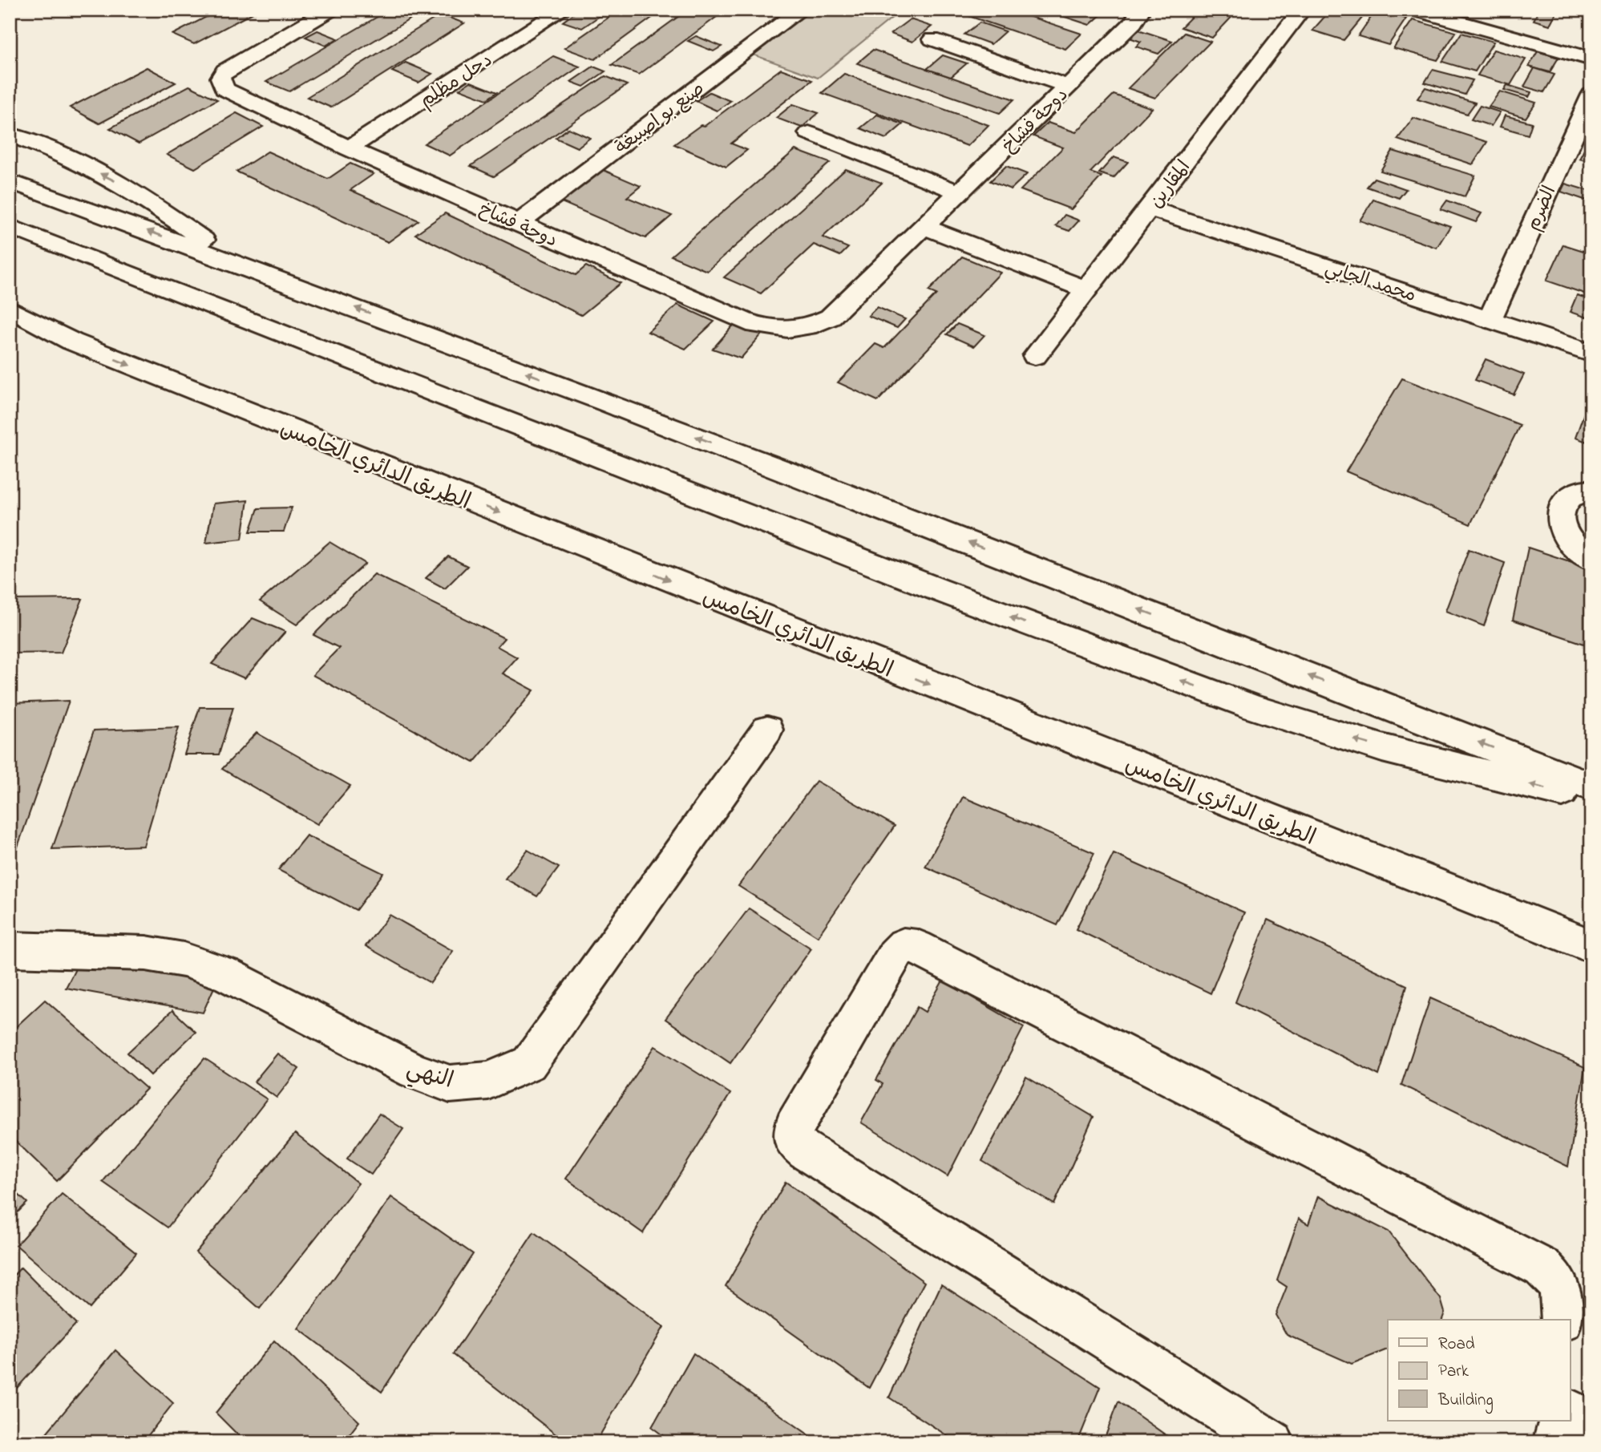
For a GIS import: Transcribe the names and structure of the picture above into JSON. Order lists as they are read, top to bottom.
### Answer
{
  "streets": {
    "street": [
      "دحل مظلم",
      "صنع بو اصبيغة",
      "دوحة فشاخ",
      "المقارين",
      "الضرم",
      "محمد الجابي",
      "الطريق الدائري الخامس",
      "النهي"
    ]
  },
  "crossings": [
    ["دحل مظلم", "دوحة فشاخ"],
    ["صنع بو اصبيغة", "دوحة فشاخ"],
    ["المقارين", "محمد الجابي"],
    ["الضرم", "محمد الجابي"]
  ],
  "legend": ["Road", "Park", "Building"]
}
